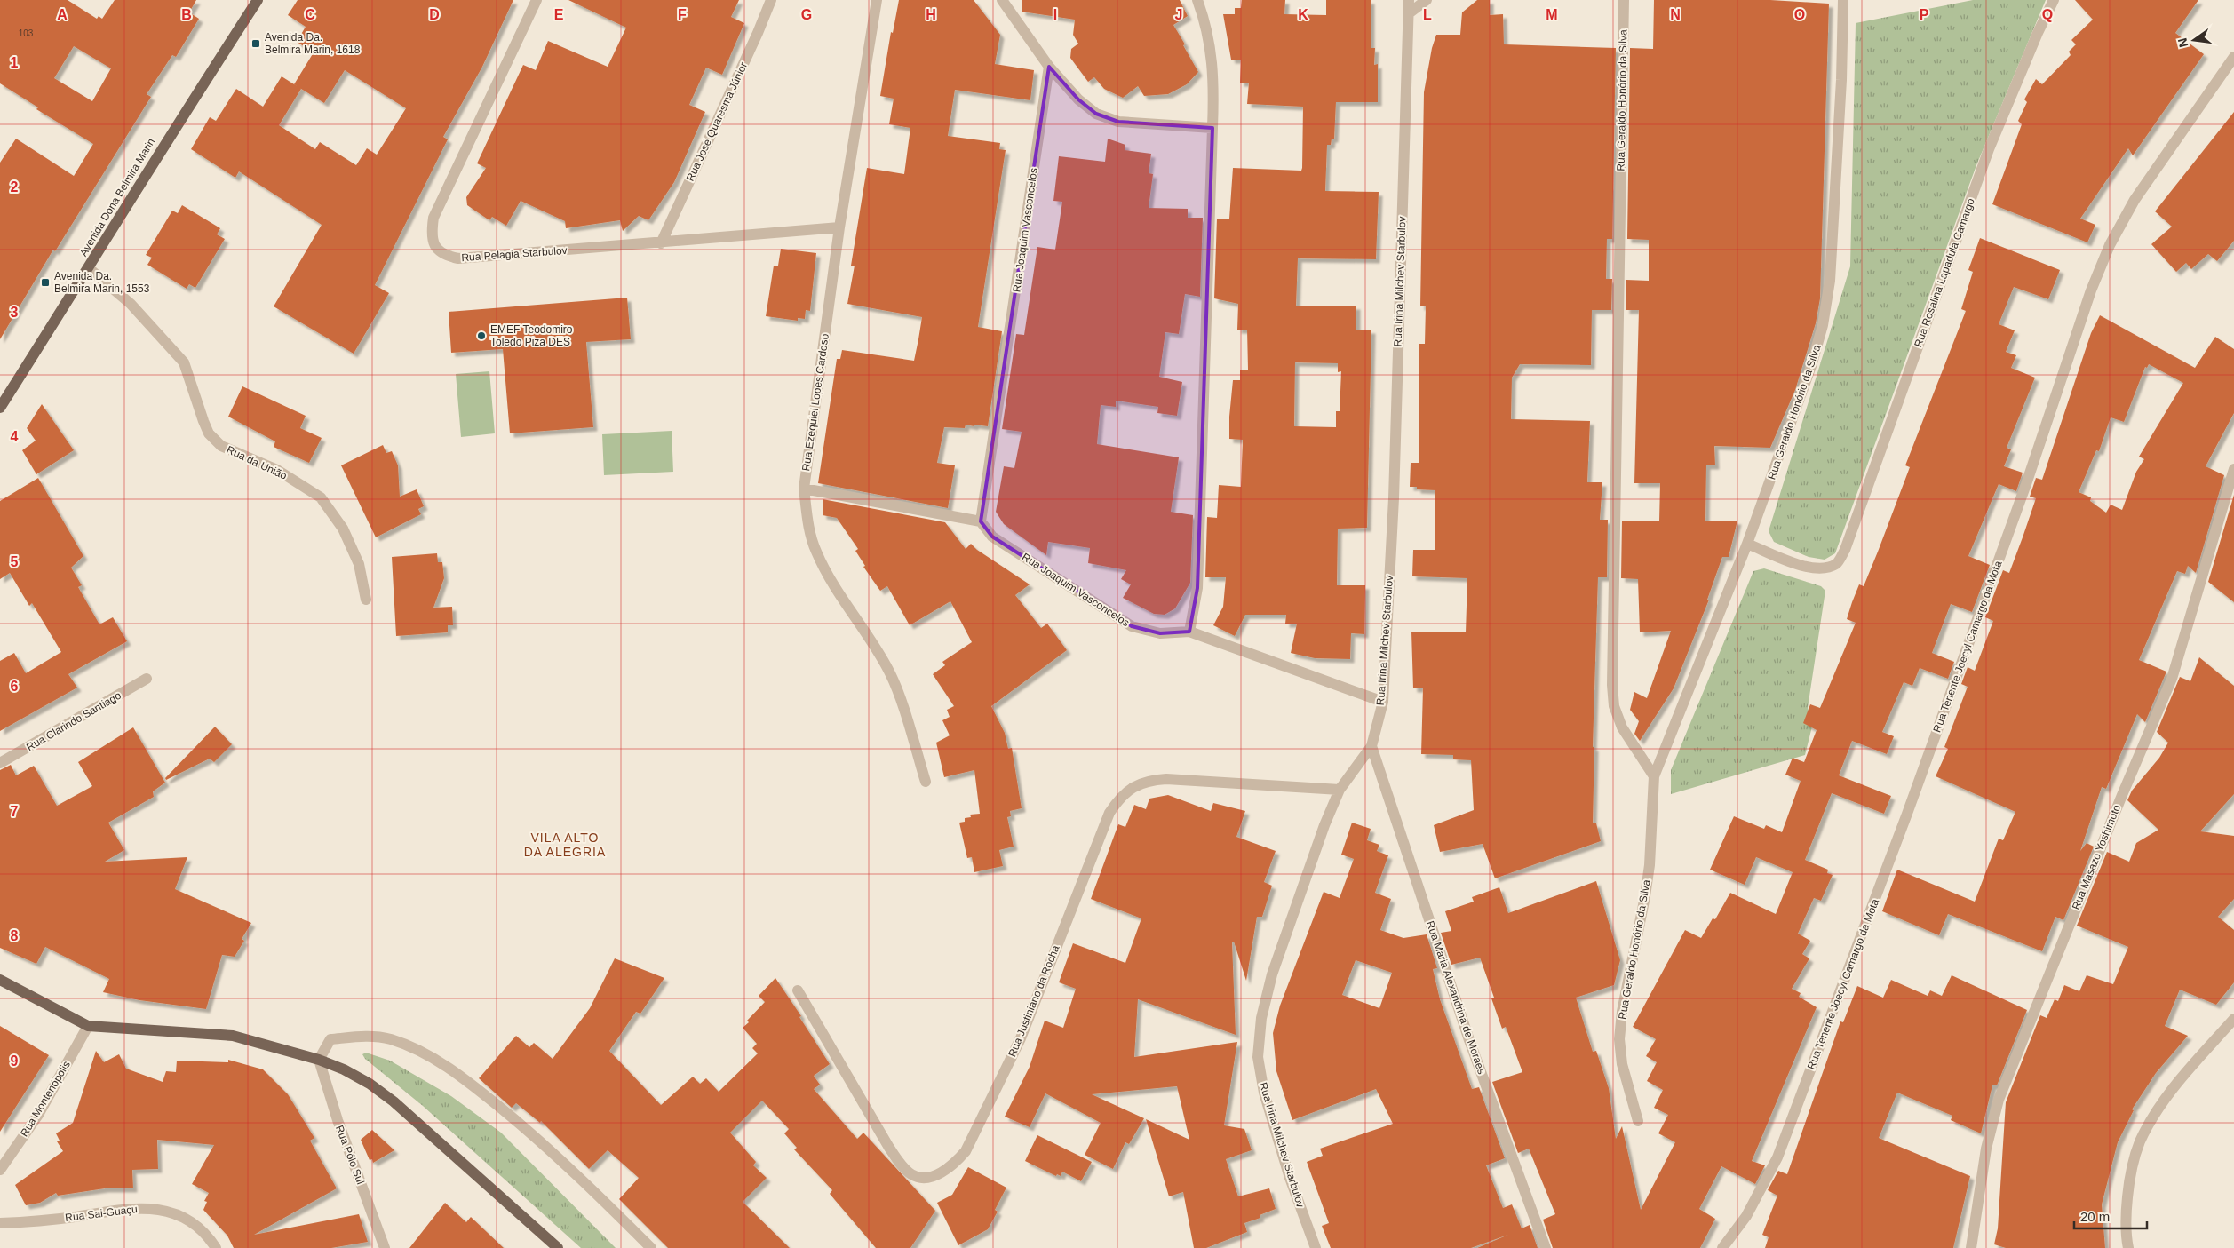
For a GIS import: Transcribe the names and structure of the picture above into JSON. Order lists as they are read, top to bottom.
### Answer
{
  "streets": {
    "main road": ["Avenida Dona Belmira Marin"],
    "street": [
      "Rua Geraldo Honório da Silva",
      "Rua José Quaresma Júnior",
      "Rua Joaquim Vasconcelos",
      "Rua Pelagia Starbulov",
      "Rua Rosalina Lapadula Camargo",
      "Rua Irina Milchev Starbulov",
      "Rua Ezequiel Lopes Cardoso",
      "Rua da União",
      "Rua Tenente Joecyl Camargo da Mota",
      "Rua Clarindo Santiago",
      "Rua Masazo Yoshimoto",
      "Rua Maria Alexandrina de Moraes",
      "Rua Justiniano da Rocha",
      "Rua Montenópolis",
      "Rua Pólo Sul",
      "Rua Sai-Guaçu"
    ]
  },
  "crossings": [
    ["Rua Geraldo Honório da Silva", "Rua Rosalina Lapadula Camargo"],
    ["Rua José Quaresma Júnior", "Rua Pelagia Starbulov"],
    ["Avenida Dona Belmira Marin", "Rua da União"],
    ["Rua Pelagia Starbulov", "Rua Ezequiel Lopes Cardoso"],
    ["Rua Irina Milchev Starbulov", "Rua Maria Alexandrina de Moraes"],
    ["Rua Irina Milchev Starbulov", "Rua Justiniano da Rocha"]
  ],
  "districts": ["VILA ALTO DA ALEGRIA"],
  "places": {
    "transit": ["Avenida Da. Belmira Marin, 1618", "Avenida Da. Belmira Marin, 1553"],
    "other": ["EMEF Teodomiro Toledo Piza DES"]
  },
  "house_numbers": ["103"],
  "scale_bar": "20 m",
  "north": "left",
  "grid": {
    "columns": [
      "A",
      "B",
      "C",
      "D",
      "E",
      "F",
      "G",
      "H",
      "I",
      "J",
      "K",
      "L",
      "M",
      "N",
      "O",
      "P",
      "Q"
    ],
    "rows": [
      "1",
      "2",
      "3",
      "4",
      "5",
      "6",
      "7",
      "8",
      "9"
    ]
  }
}
